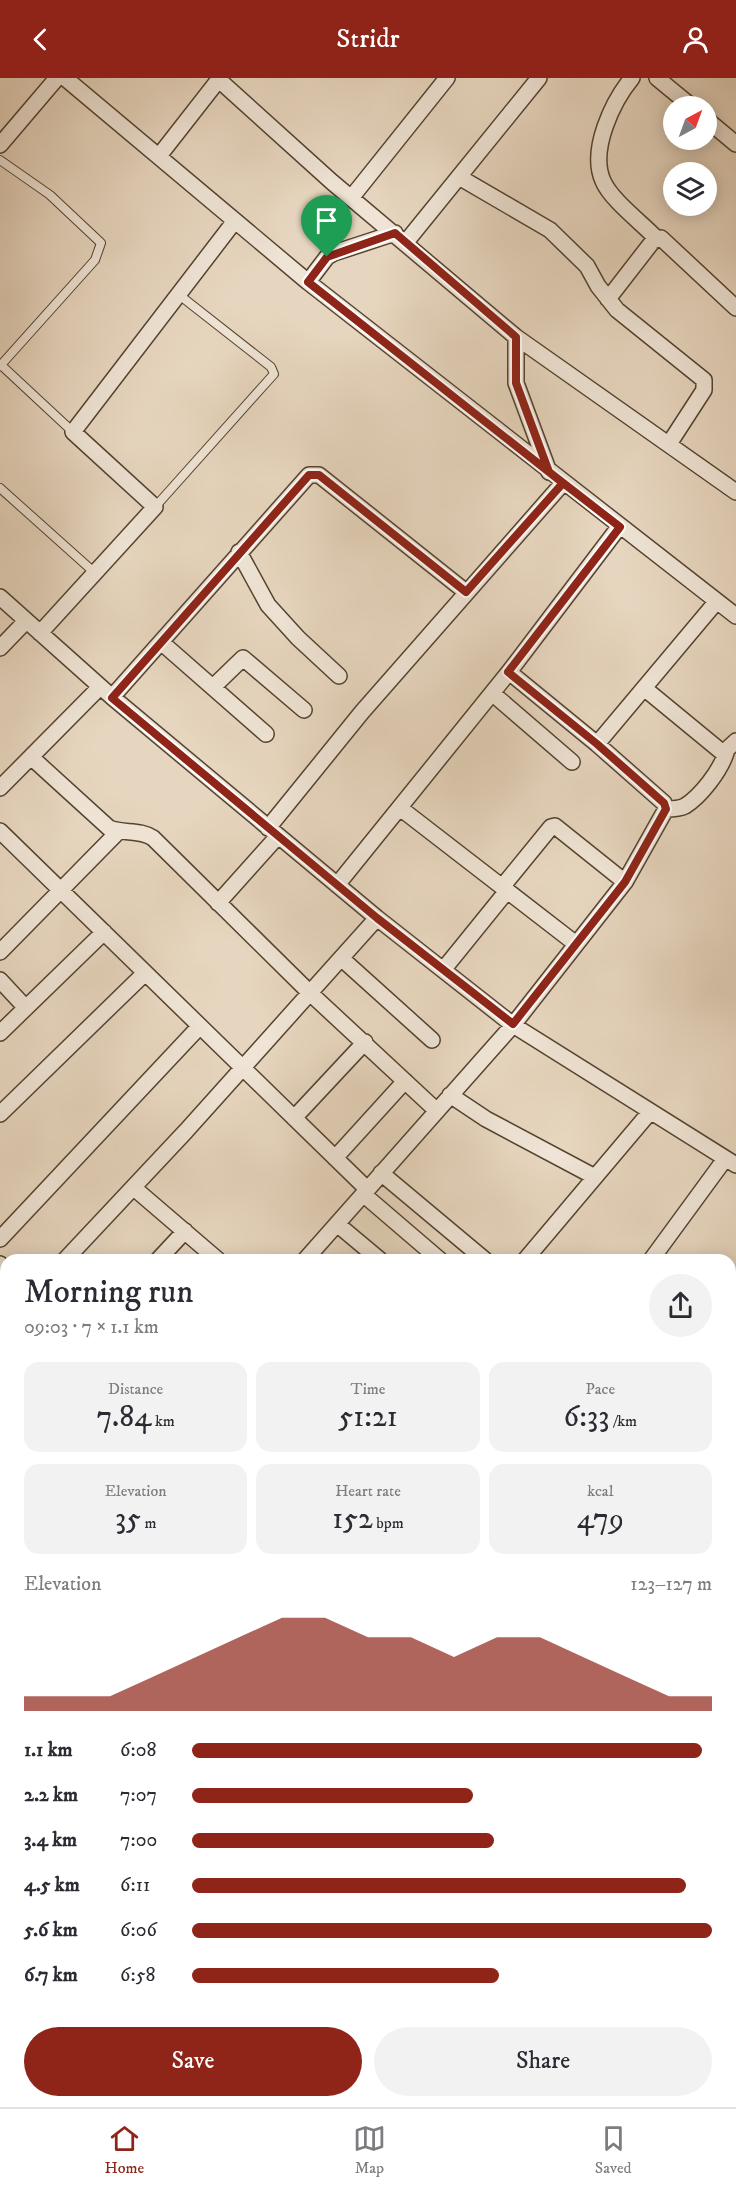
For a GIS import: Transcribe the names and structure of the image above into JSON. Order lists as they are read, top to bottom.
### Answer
{
  "north": "top right",
  "page": {
    "header": "Stridr",
    "heading": ["Morning run", "09:03 · 7 × 1.1 km"],
    "stats": [
      ["Distance", "7.84 km"],
      ["Time", "51:21"],
      ["Pace", "6:33 /km"],
      ["Elevation", "35 m"],
      ["Heart rate", "152 bpm"],
      ["kcal", "479"]
    ],
    "chart": ["Elevation", "123–127 m"],
    "list": [
      {
        "name": "1.1 km",
        "note": "6:08"
      },
      {
        "name": "2.2 km",
        "note": "7:07"
      },
      {
        "name": "3.4 km",
        "note": "7:00"
      },
      {
        "name": "4.5 km",
        "note": "6:11"
      },
      {
        "name": "5.6 km",
        "note": "6:06"
      },
      {
        "name": "6.7 km",
        "note": "6:58"
      }
    ],
    "buttons": ["Save", "Share"],
    "tabs": ["Home", "Map", "Saved"]
  }
}
